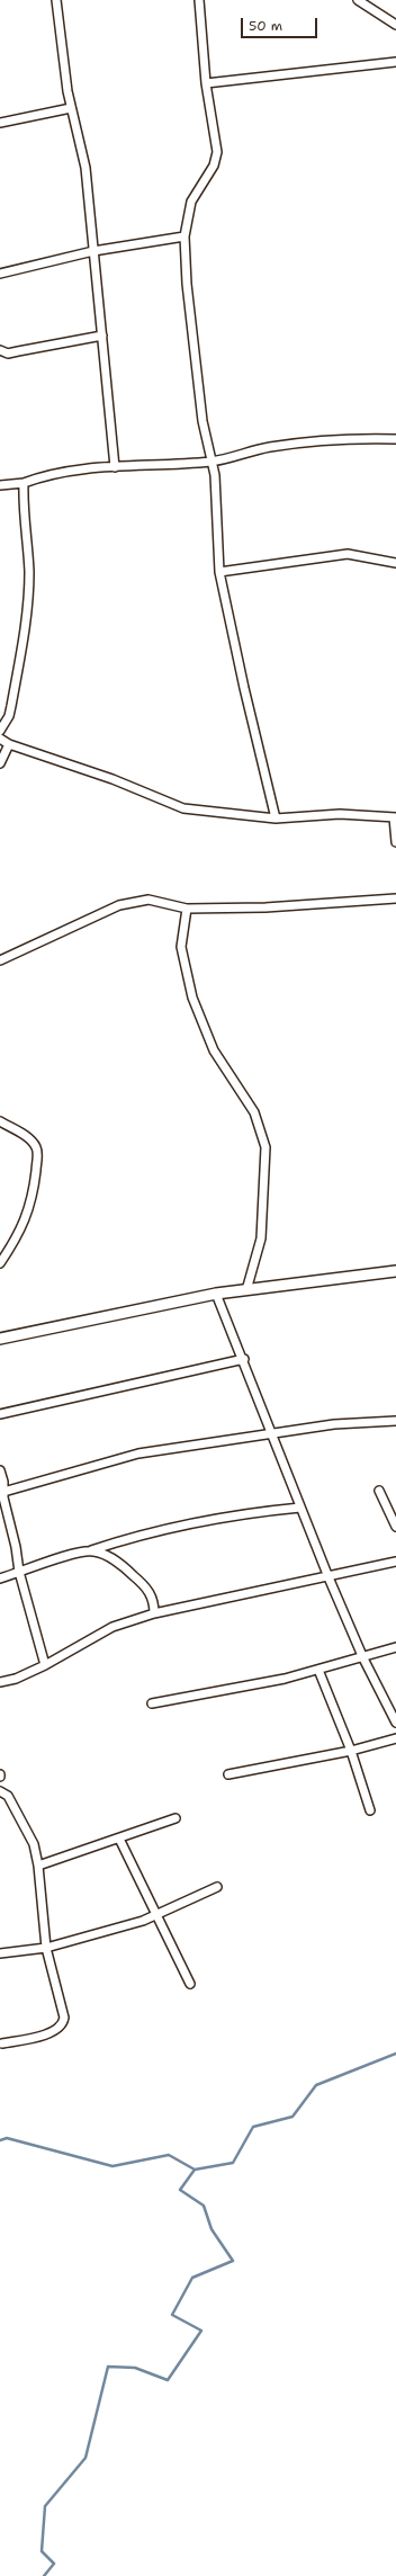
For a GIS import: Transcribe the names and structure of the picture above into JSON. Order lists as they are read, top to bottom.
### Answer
{
  "scale_bar": "50 m"
}
